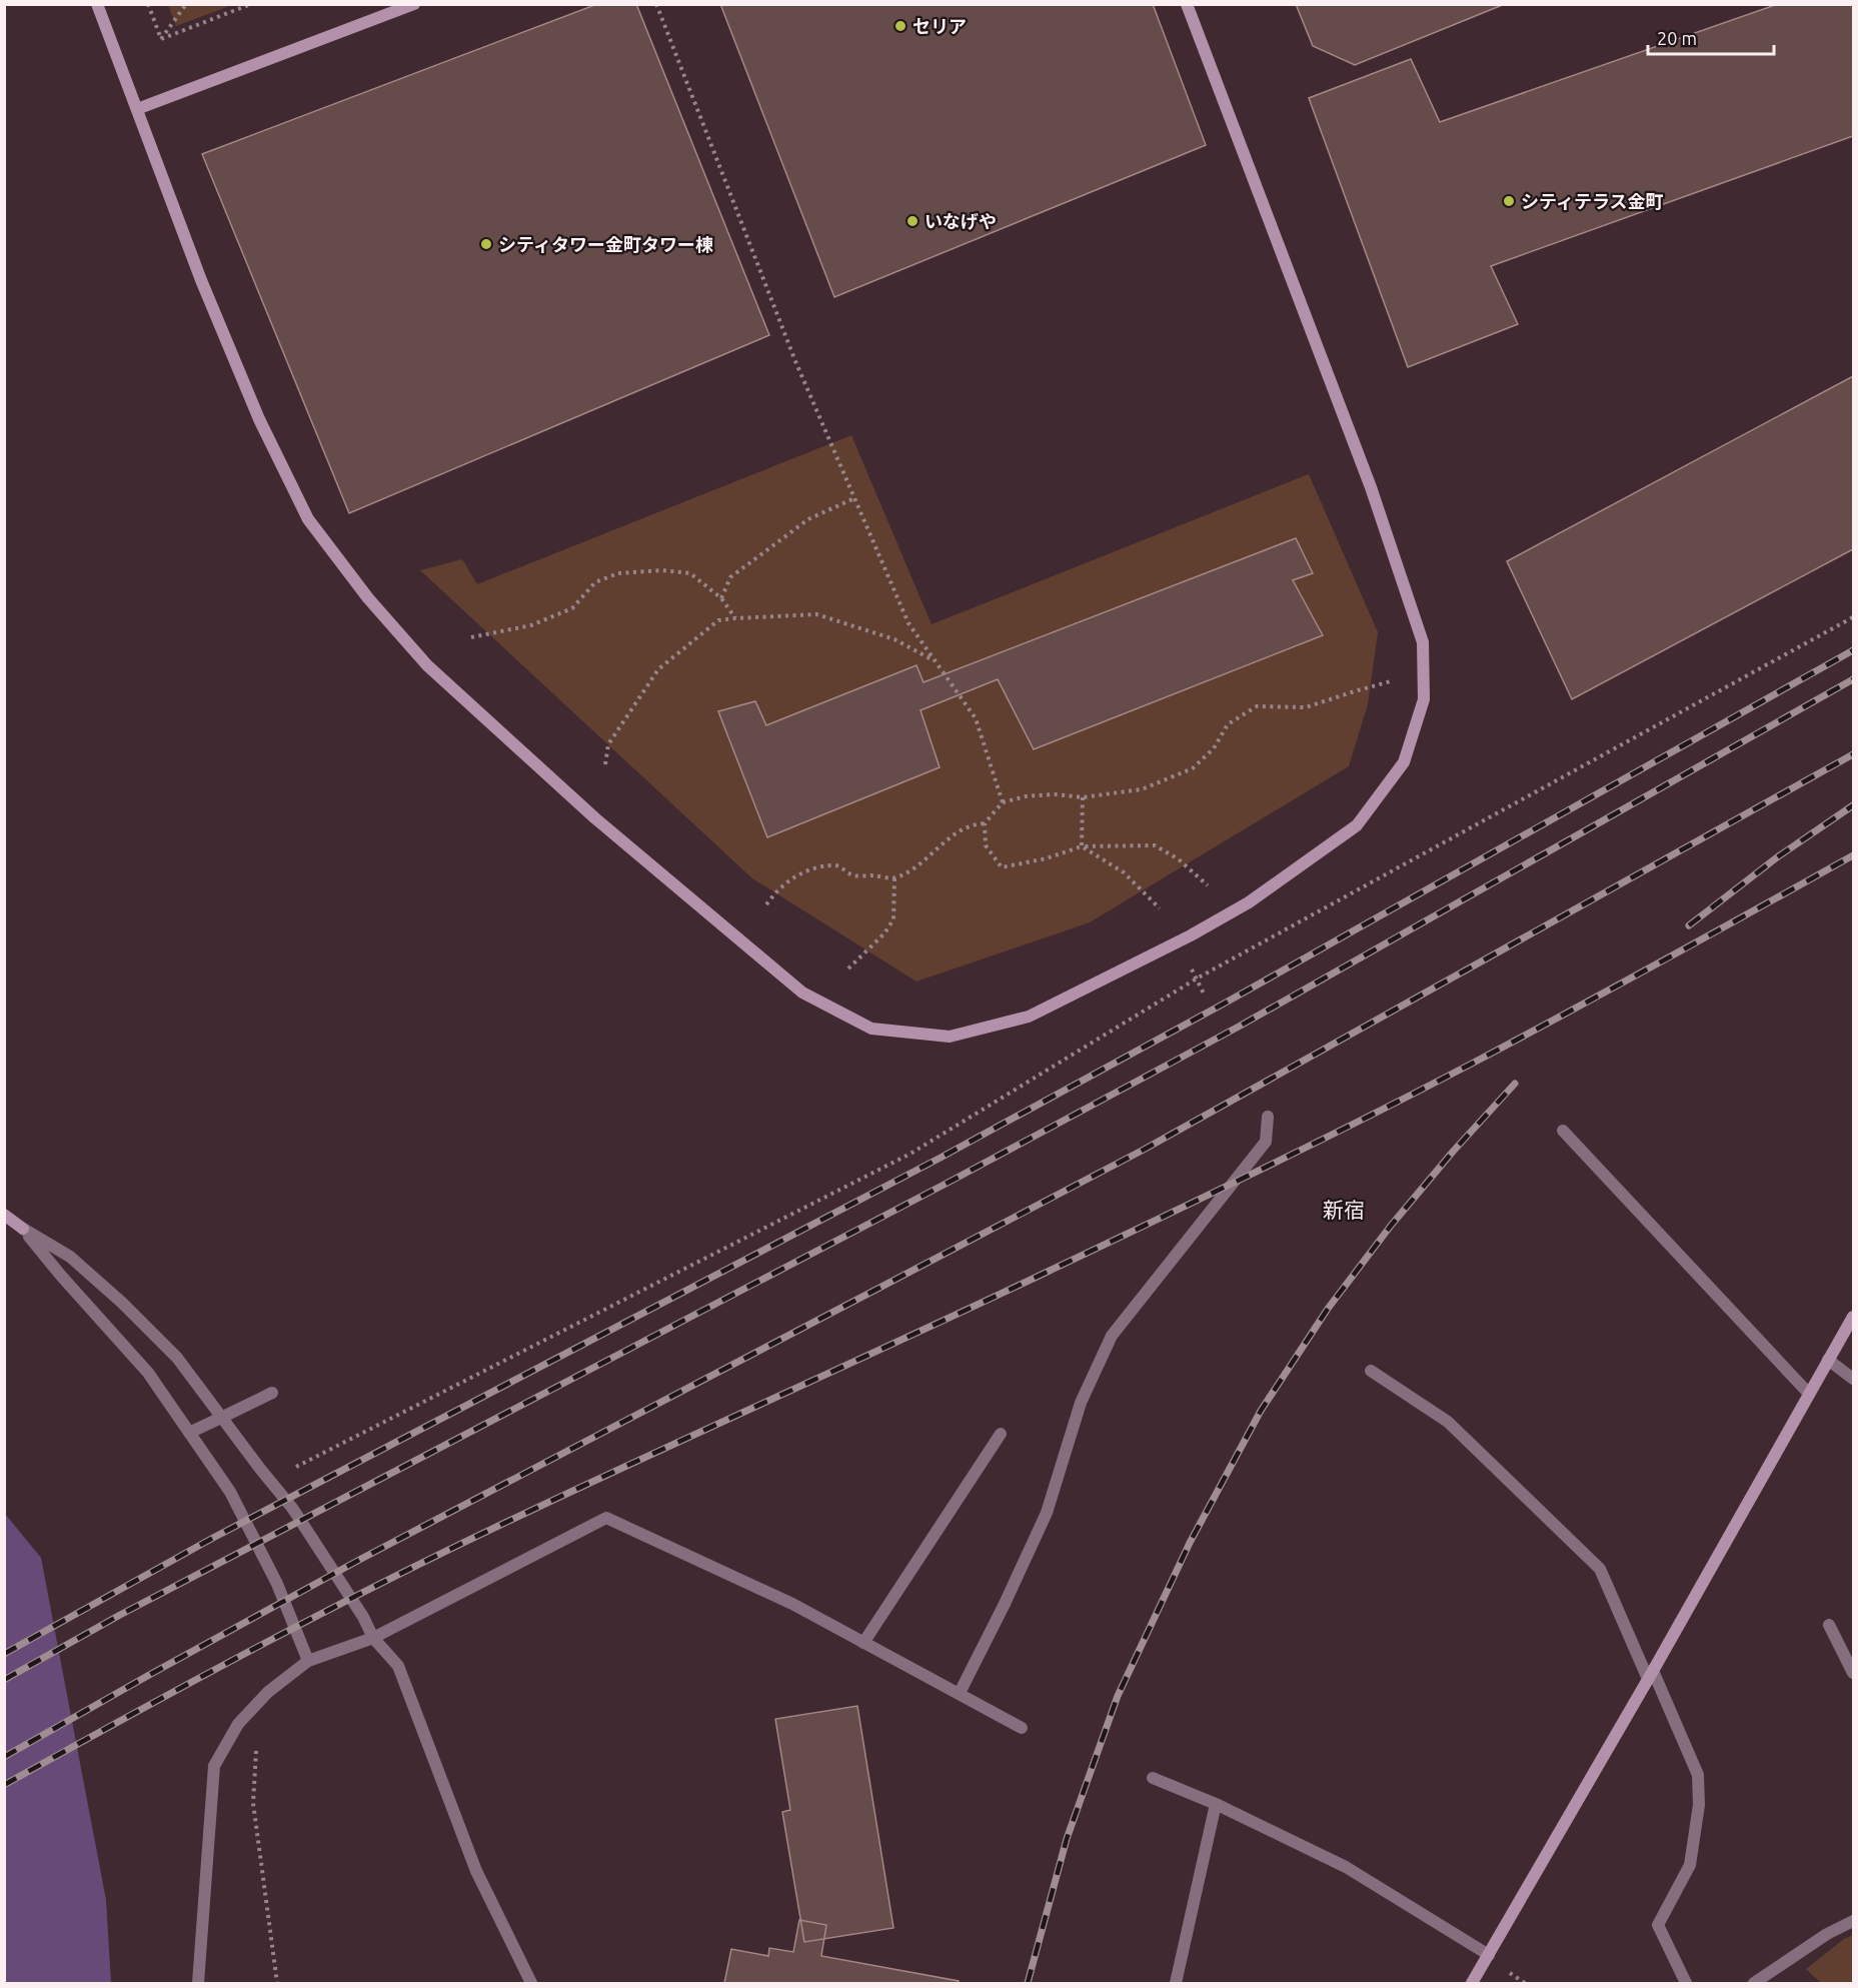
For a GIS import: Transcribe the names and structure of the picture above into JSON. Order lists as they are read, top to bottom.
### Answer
{
  "districts": ["新宿"],
  "places": [
    "セリア",
    "シティテラス金町",
    "いなげや",
    "シティタワー金町タワー棟"
  ],
  "scale_bar": "20 m"
}
